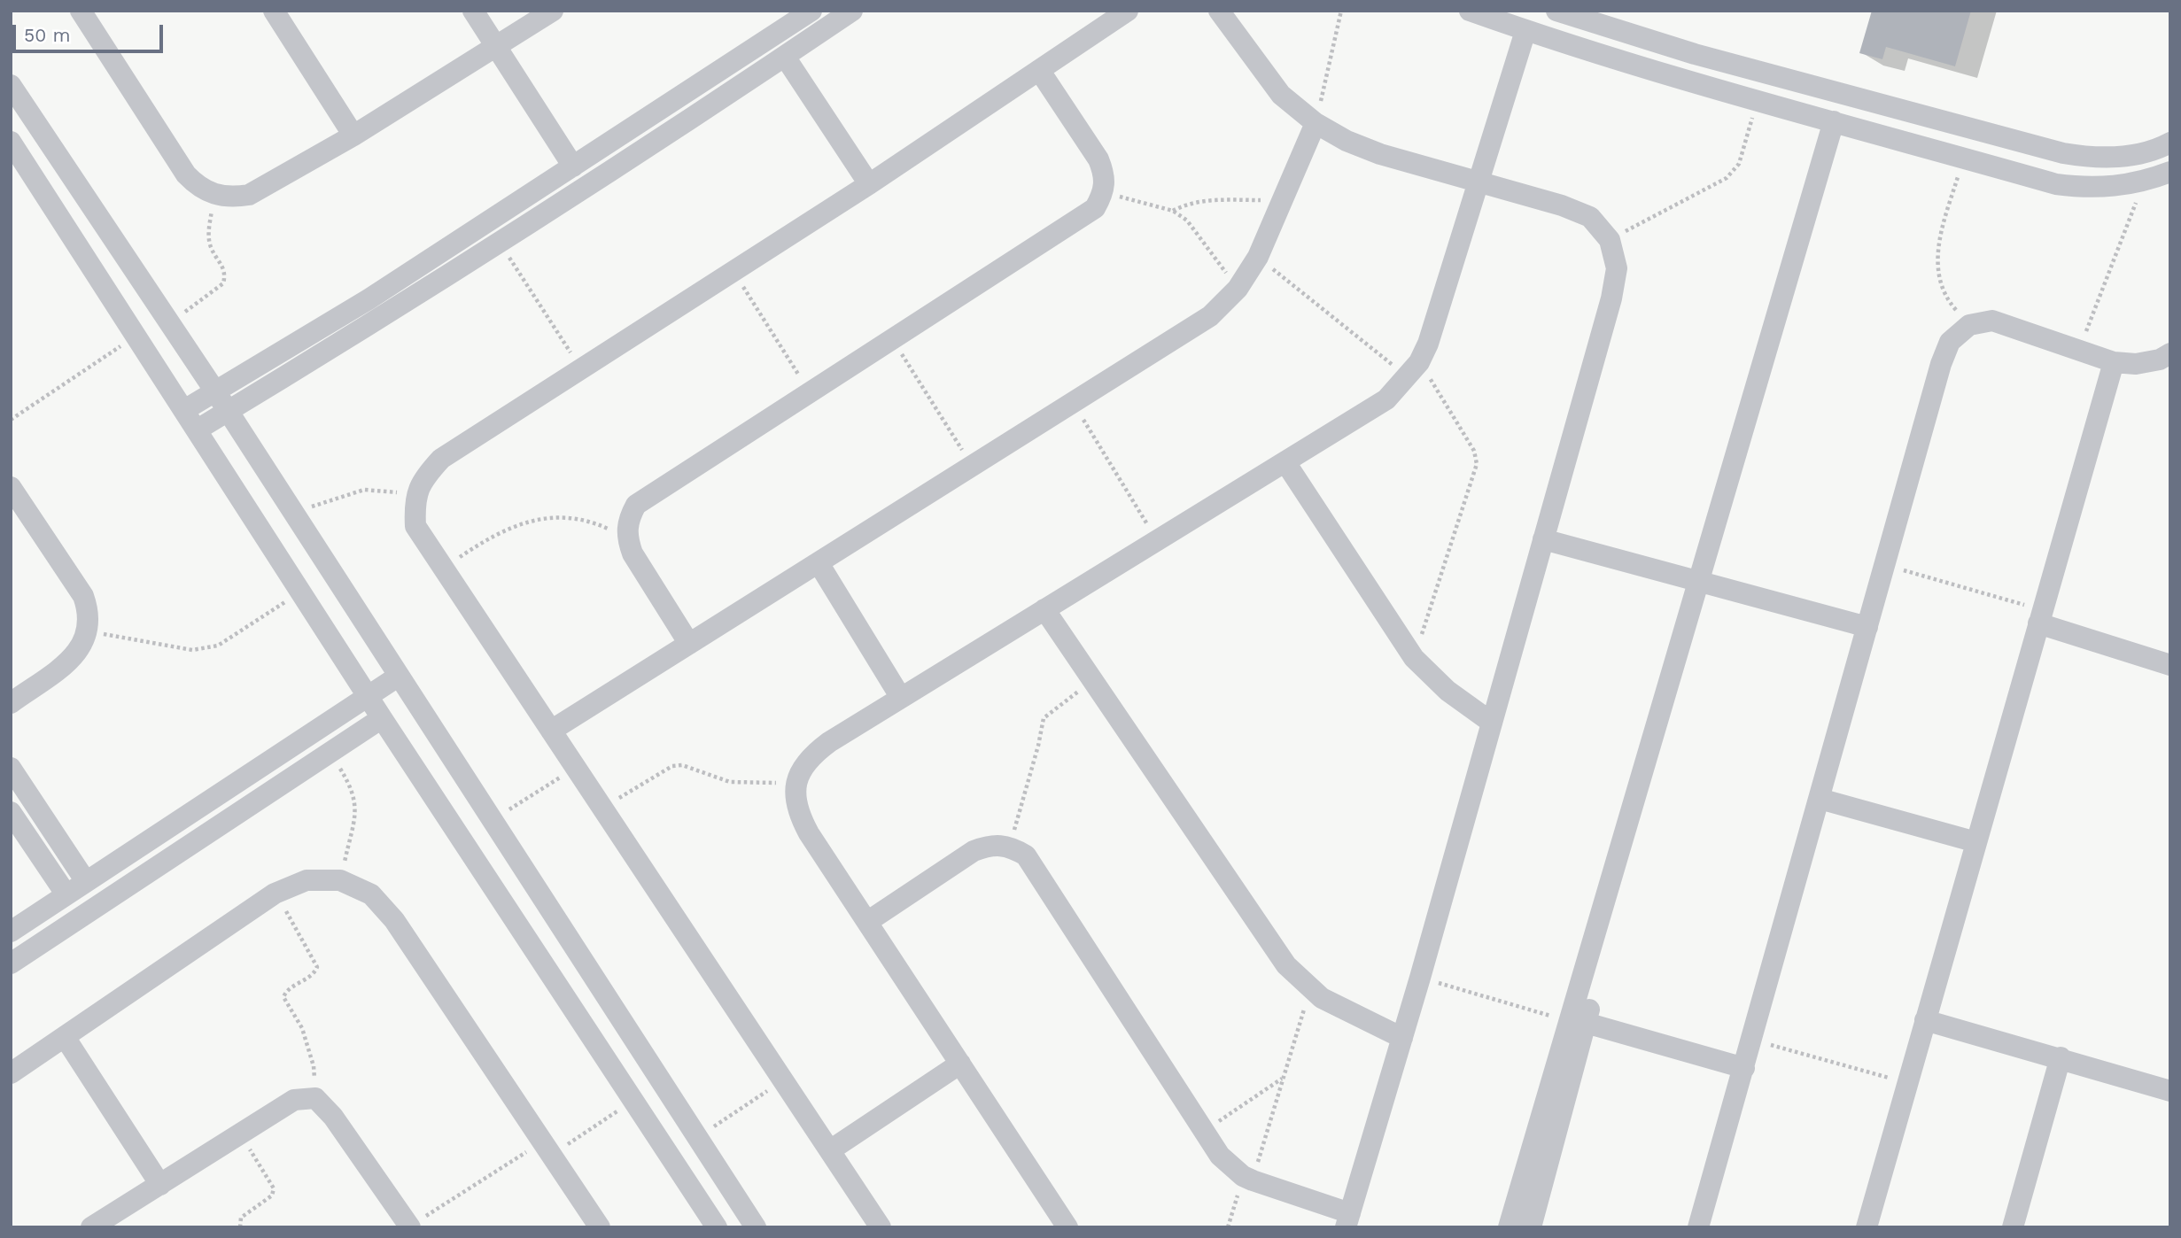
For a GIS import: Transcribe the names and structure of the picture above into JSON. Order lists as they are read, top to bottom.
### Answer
{
  "scale_bar": "50 m"
}
